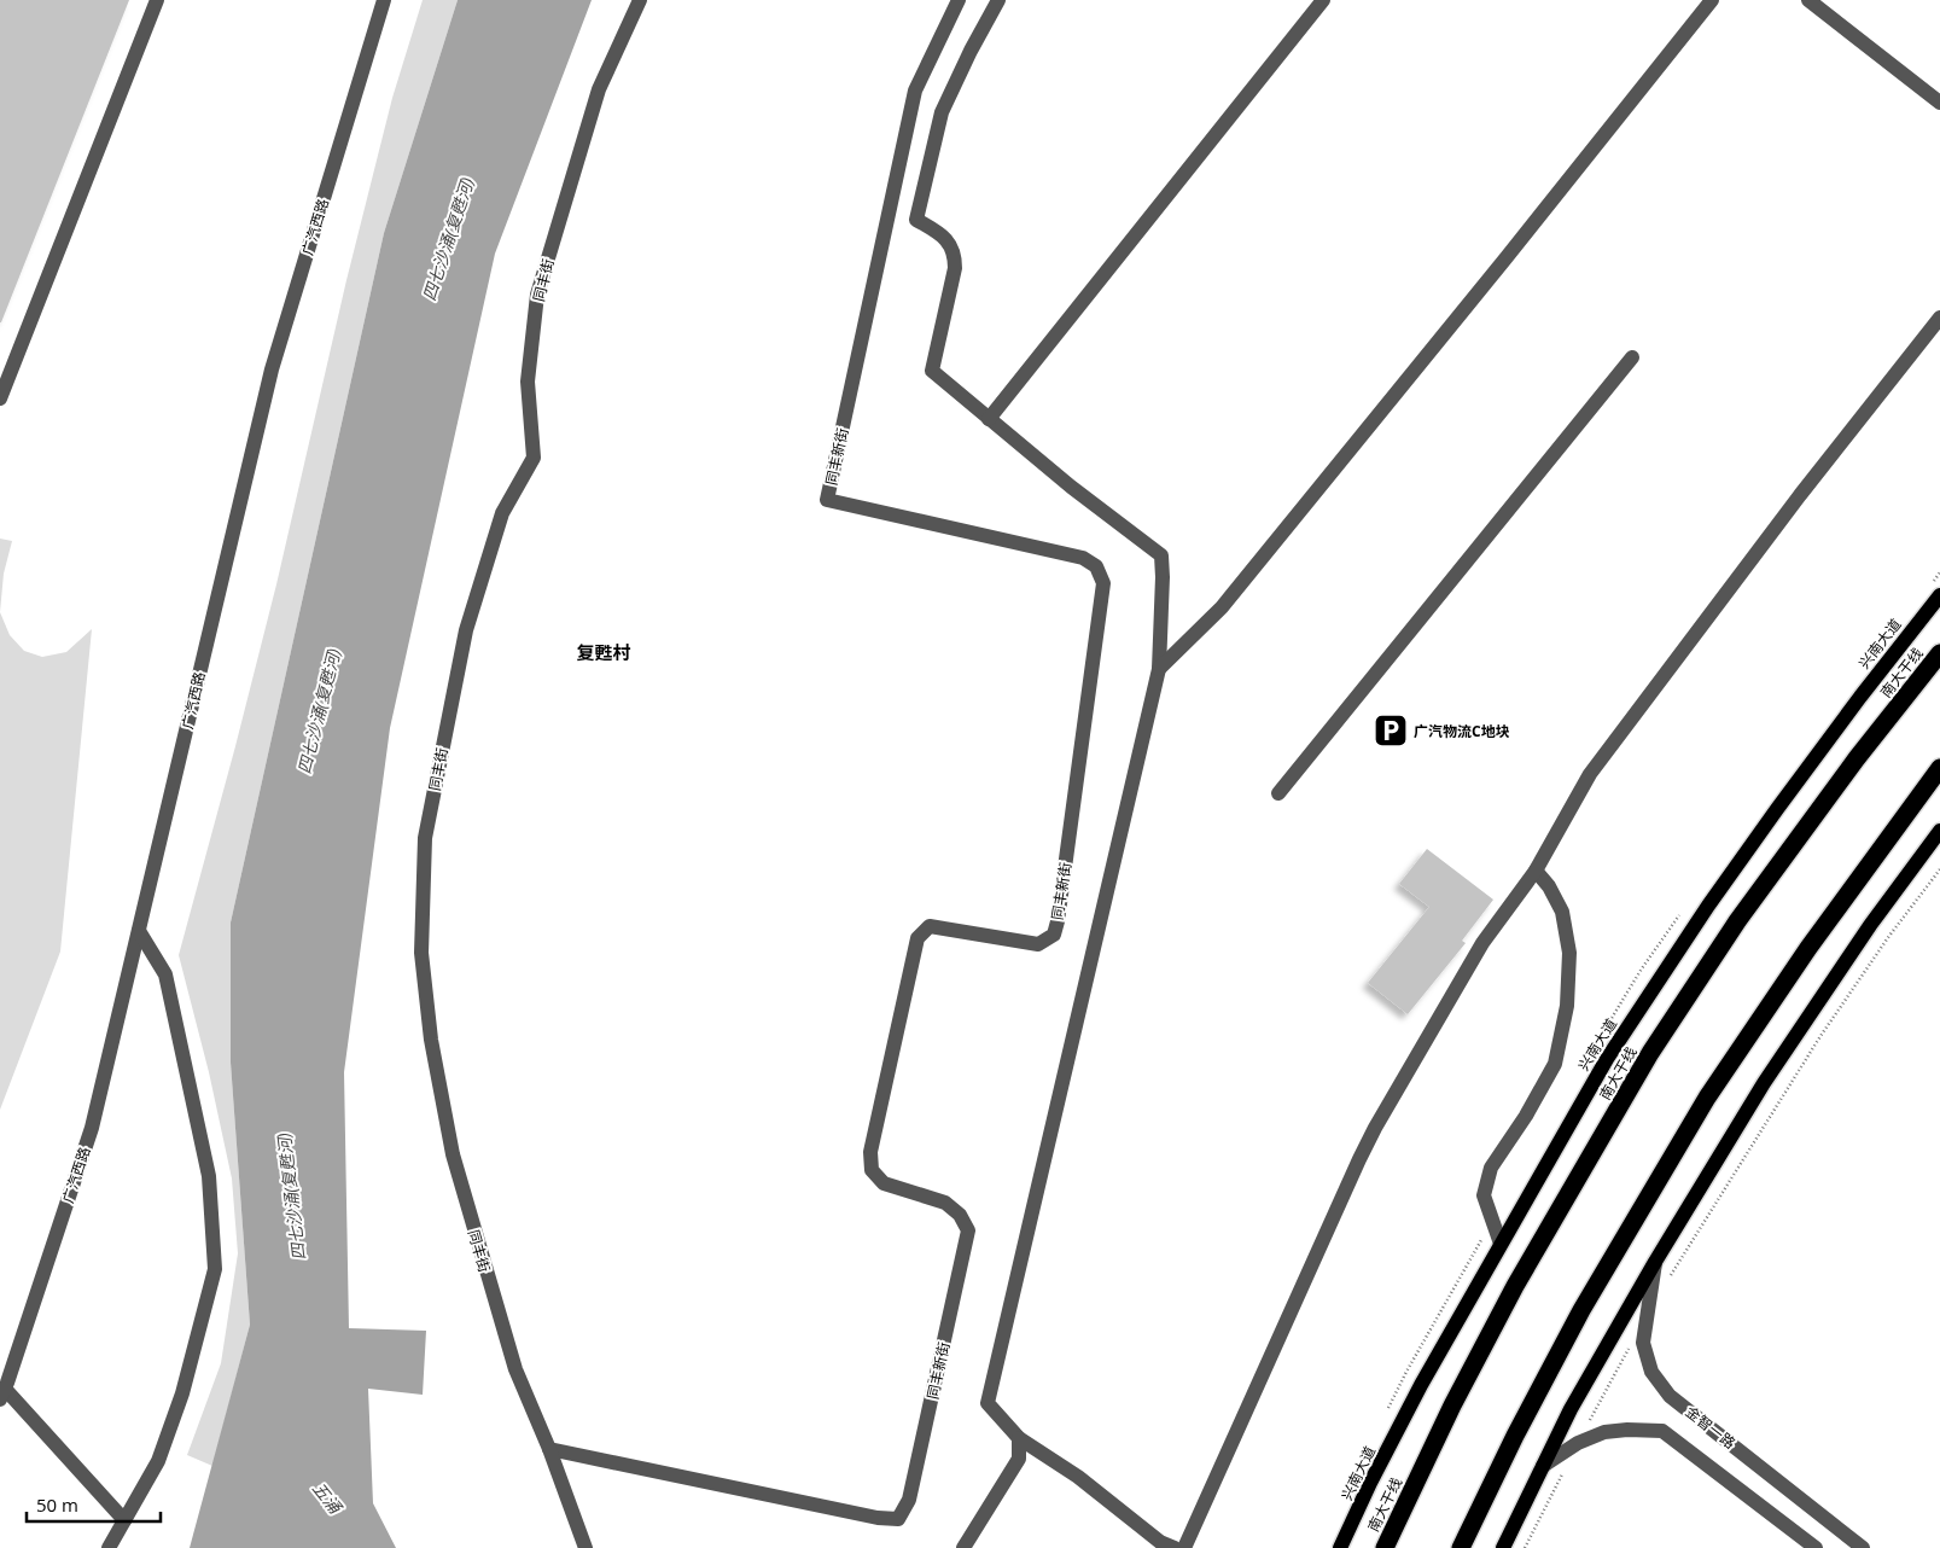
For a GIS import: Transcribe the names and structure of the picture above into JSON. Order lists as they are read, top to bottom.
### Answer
{
  "streets": {
    "highway": ["南大干线"],
    "main road": ["兴南大道"],
    "street": [
      "广汽西路",
      "同丰街",
      "同丰新街",
      "金智一路"
    ]
  },
  "crossings": [
    ["同丰街", "同丰新街"]
  ],
  "districts": ["复甦村"],
  "water": ["四七沙涌(复甦河)", "五涌"],
  "places": {
    "parking": ["广汽物流C地块"]
  },
  "scale_bar": "50 m"
}
